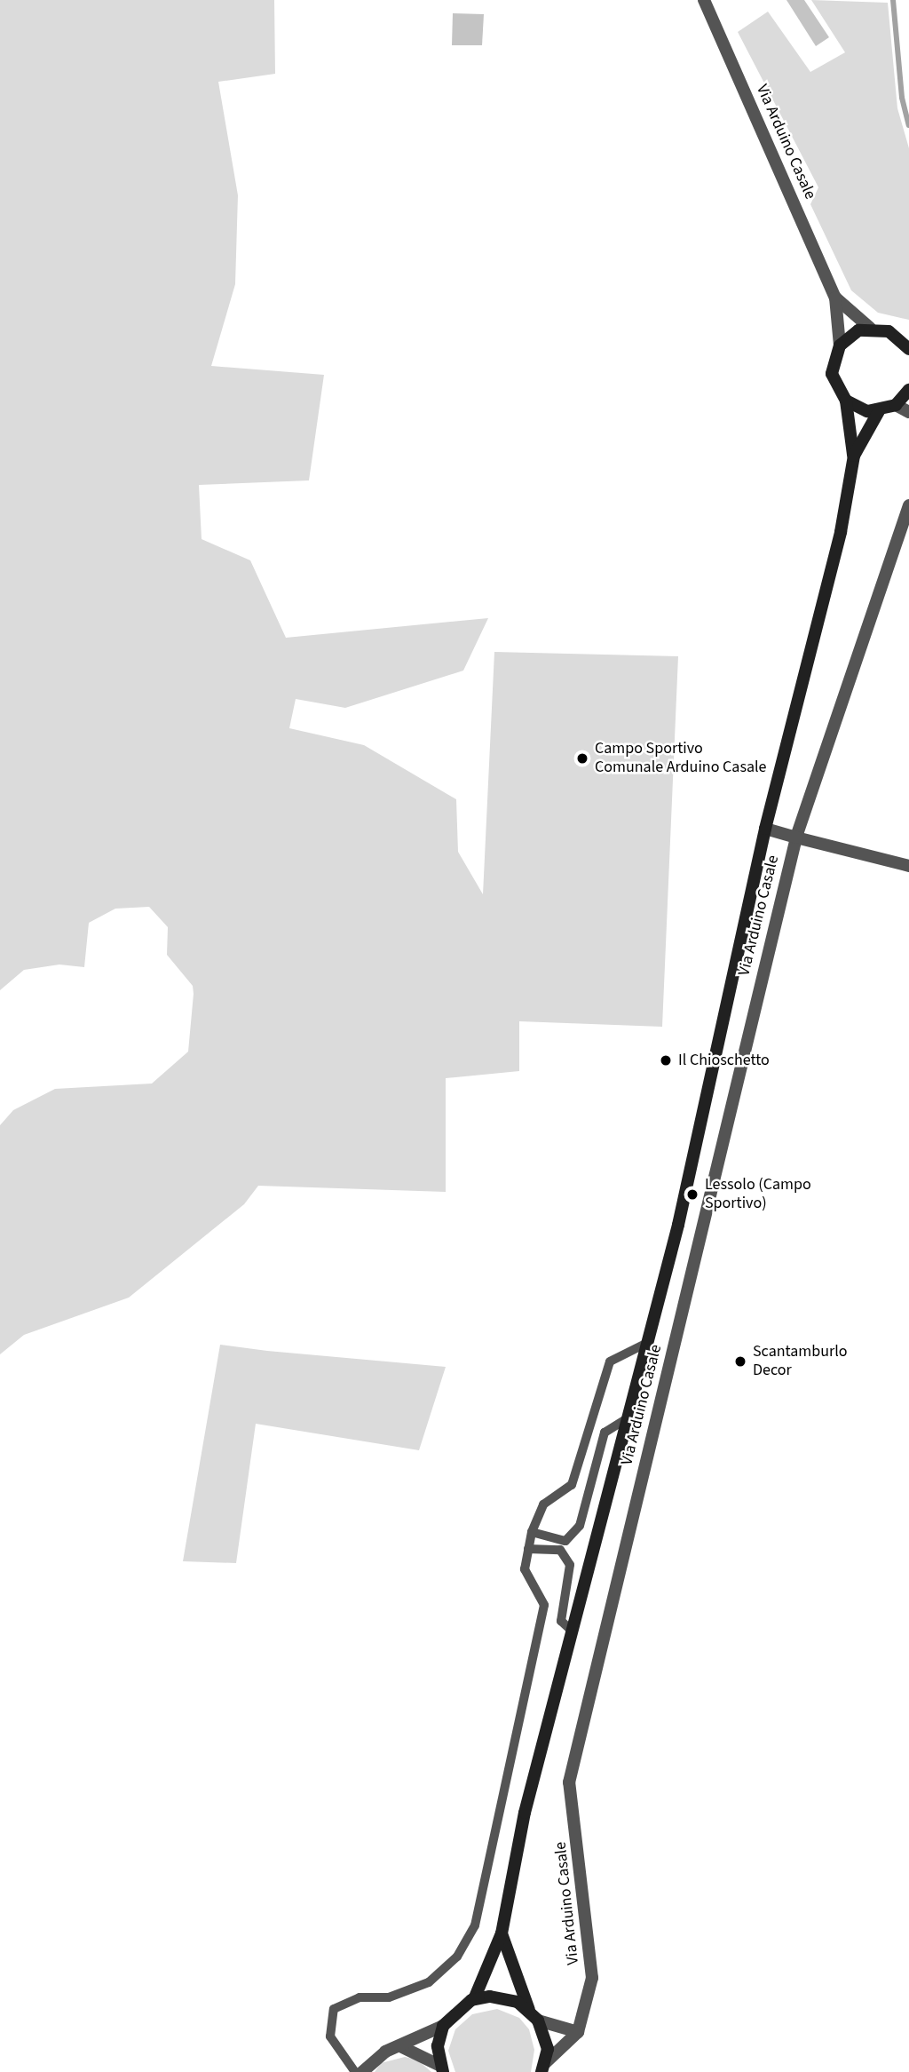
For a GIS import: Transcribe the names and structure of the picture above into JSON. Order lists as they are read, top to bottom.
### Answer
{
  "streets": {
    "main road": ["Via Arduino Casale"]
  },
  "places": [
    "Campo Sportivo Comunale Arduino Casale",
    "Il Chioschetto",
    "Lessolo (Campo Sportivo)",
    "Scantamburlo Decor"
  ]
}
